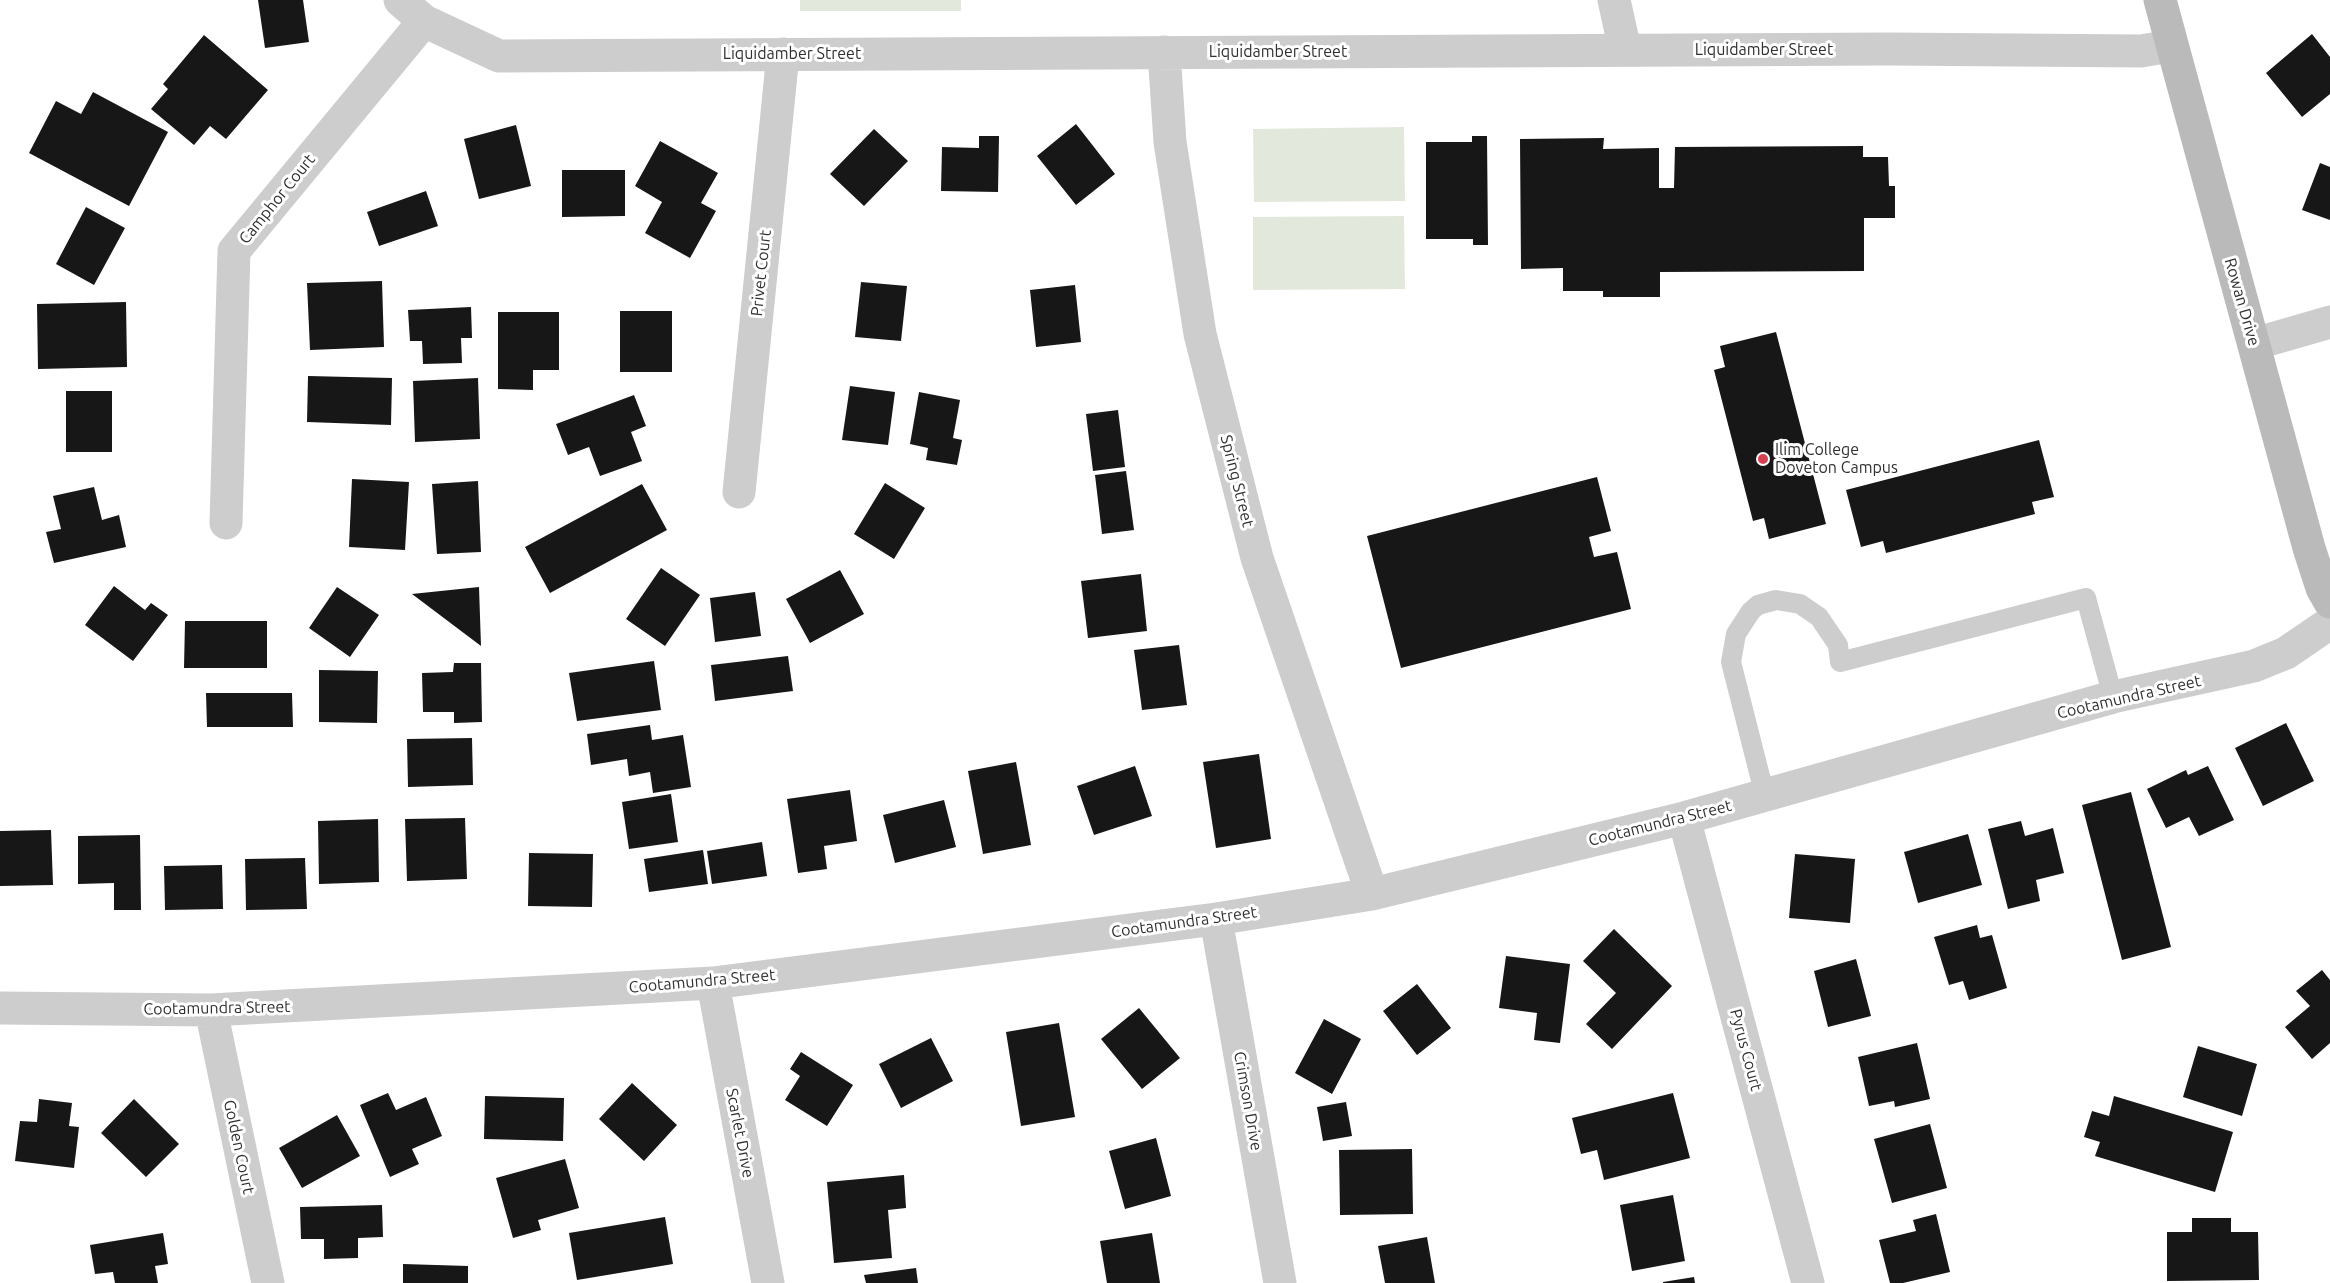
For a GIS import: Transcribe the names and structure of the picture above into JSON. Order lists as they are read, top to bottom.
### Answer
{
  "streets": {
    "street": [
      "Liquidamber Street",
      "Camphor Court",
      "Privet Court",
      "Rowan Drive",
      "Spring Street",
      "Cootamundra Street",
      "Pyrus Court",
      "Crimson Drive",
      "Scarlet Drive",
      "Golden Court"
    ]
  },
  "crossings": [
    ["Liquidamber Street", "Camphor Court"],
    ["Liquidamber Street", "Privet Court"],
    ["Liquidamber Street", "Rowan Drive"],
    ["Liquidamber Street", "Spring Street"],
    ["Spring Street", "Cootamundra Street"],
    ["Cootamundra Street", "Pyrus Court"],
    ["Cootamundra Street", "Crimson Drive"],
    ["Cootamundra Street", "Scarlet Drive"],
    ["Cootamundra Street", "Golden Court"]
  ],
  "places": ["Ilim College Doveton Campus"]
}
